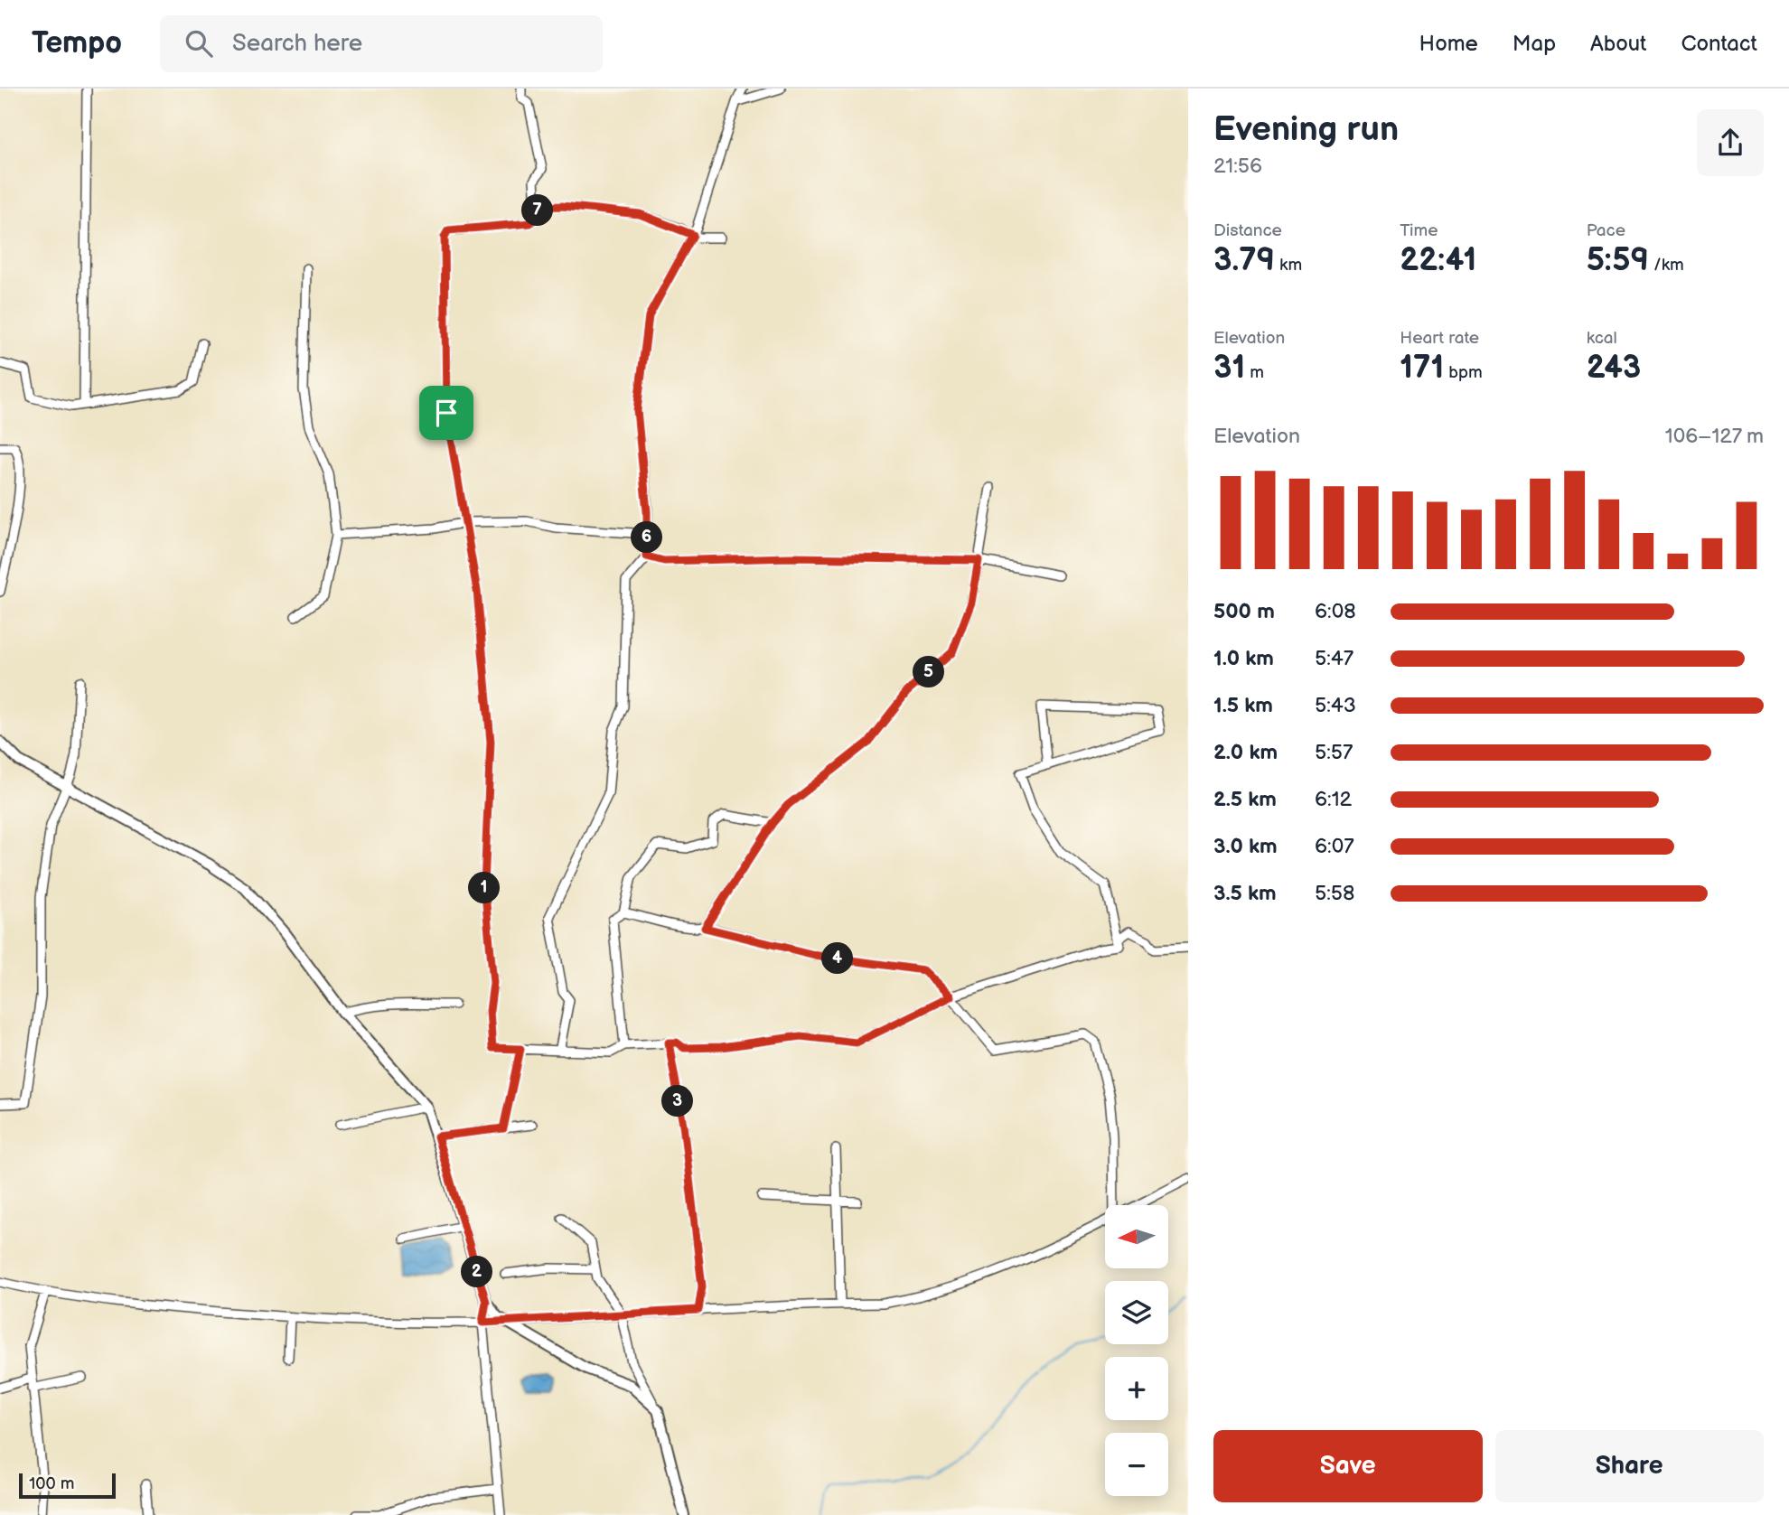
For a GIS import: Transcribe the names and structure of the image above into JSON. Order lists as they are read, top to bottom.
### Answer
{
  "scale_bar": "100 m",
  "north": "left",
  "page": {
    "header": "Tempo",
    "search": "Search here",
    "nav": [
      "Home",
      "Map",
      "About",
      "Contact"
    ],
    "heading": ["Evening run", "21:56"],
    "pins": [
      "7",
      "6",
      "5",
      "1",
      "4",
      "3",
      "2"
    ],
    "stats": [
      ["Distance", "3.79 km"],
      ["Time", "22:41"],
      ["Pace", "5:59 /km"],
      ["Elevation", "31 m"],
      ["Heart rate", "171 bpm"],
      ["kcal", "243"]
    ],
    "chart": ["Elevation", "106–127 m"],
    "list": [
      {
        "name": "500 m",
        "note": "6:08"
      },
      {
        "name": "1.0 km",
        "note": "5:47"
      },
      {
        "name": "1.5 km",
        "note": "5:43"
      },
      {
        "name": "2.0 km",
        "note": "5:57"
      },
      {
        "name": "2.5 km",
        "note": "6:12"
      },
      {
        "name": "3.0 km",
        "note": "6:07"
      },
      {
        "name": "3.5 km",
        "note": "5:58"
      }
    ],
    "map_buttons": ["+", "−"],
    "buttons": ["Save", "Share"],
    "scale": "100 m"
  }
}
